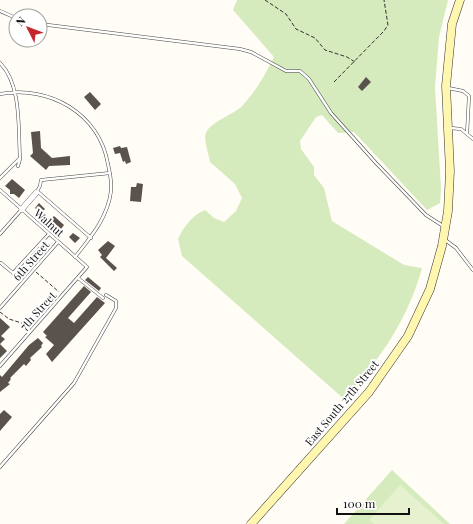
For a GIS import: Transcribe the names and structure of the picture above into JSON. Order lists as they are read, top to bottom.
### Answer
{
  "streets": {
    "main road": ["East South 27th Street"],
    "lane": ["Walnut", "6th Street", "7th Street"]
  },
  "crossings": [
    ["Walnut", "6th Street"],
    ["Walnut", "7th Street"]
  ],
  "scale_bar": "100 m",
  "north": "top left"
}
